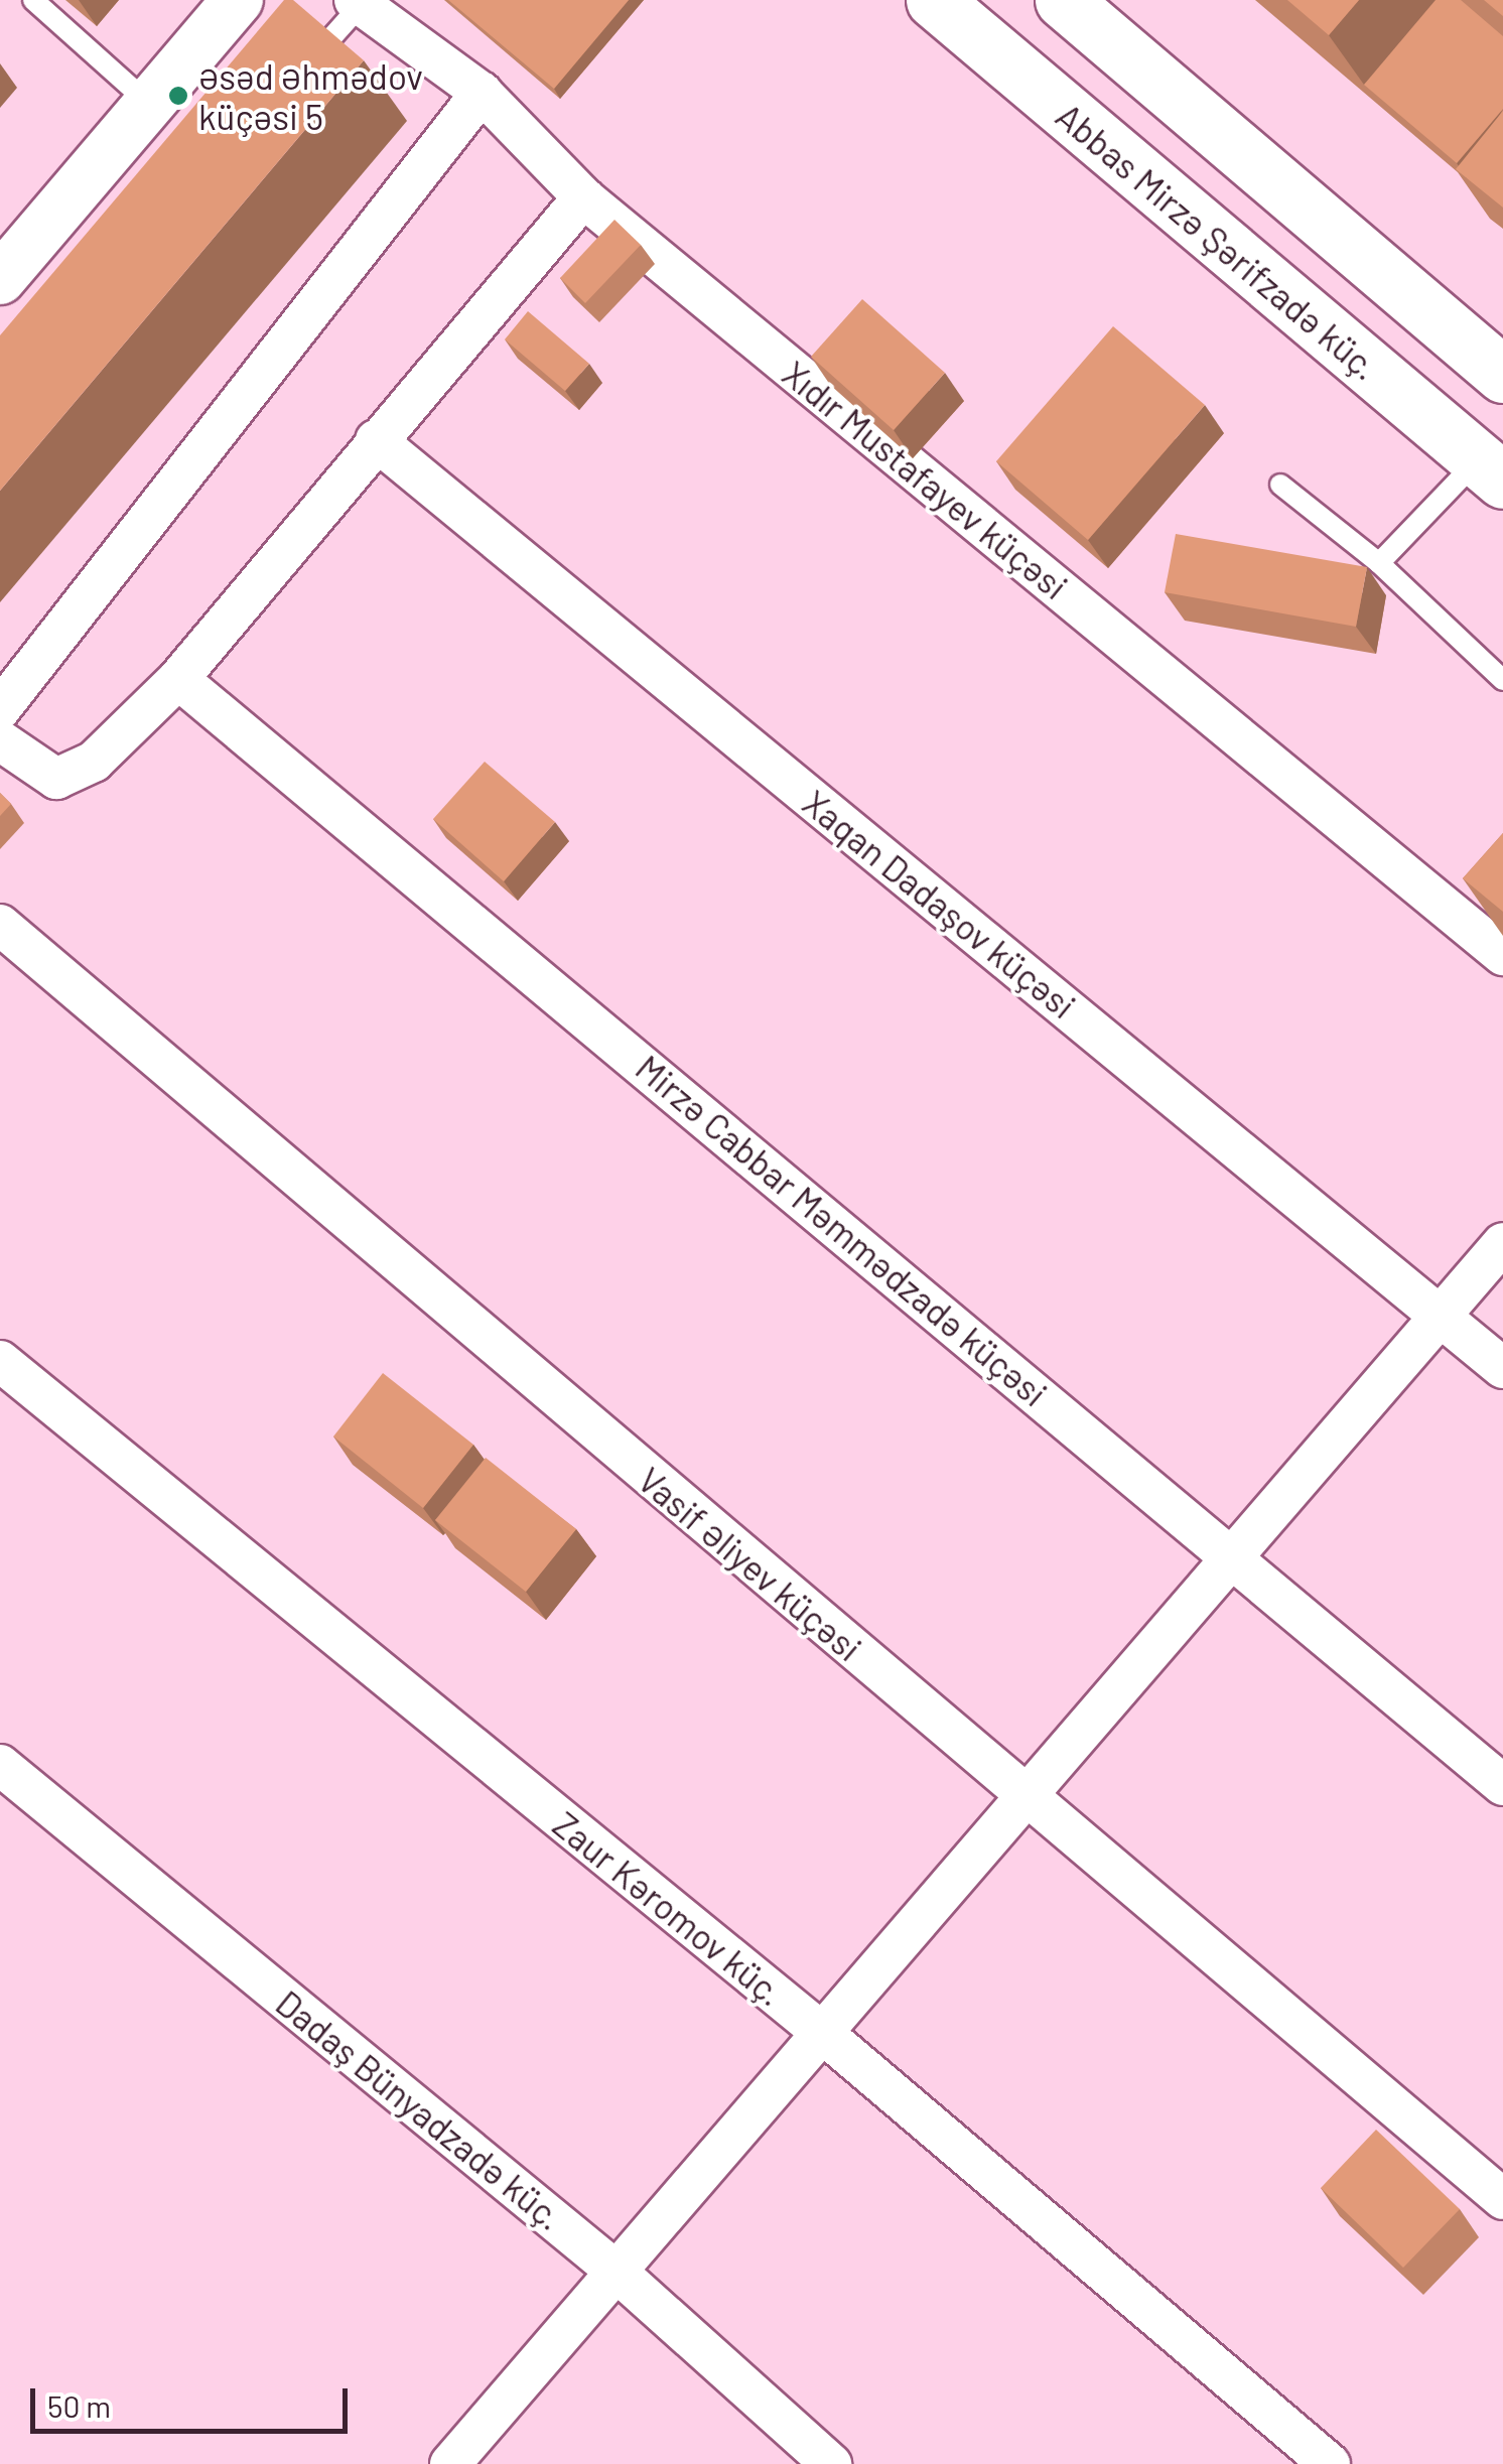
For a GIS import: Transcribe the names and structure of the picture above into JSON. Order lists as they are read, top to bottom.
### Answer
{
  "streets": {
    "main road": ["Abbas Mirzə Şərifzadə küç."],
    "street": [
      "Xıdır Mustafayev küçəsi",
      "Xaqan Dadaşov küçəsi",
      "Mirzə Cabbar Məmmədzadə küçəsi",
      "Vasif Əliyev küçəsi",
      "Zaur Kəromov küç.",
      "Dadaş Bünyadzadə küç."
    ]
  },
  "places": ["Əsəd Əhmədov küçəsi 5"],
  "scale_bar": "50 m"
}
